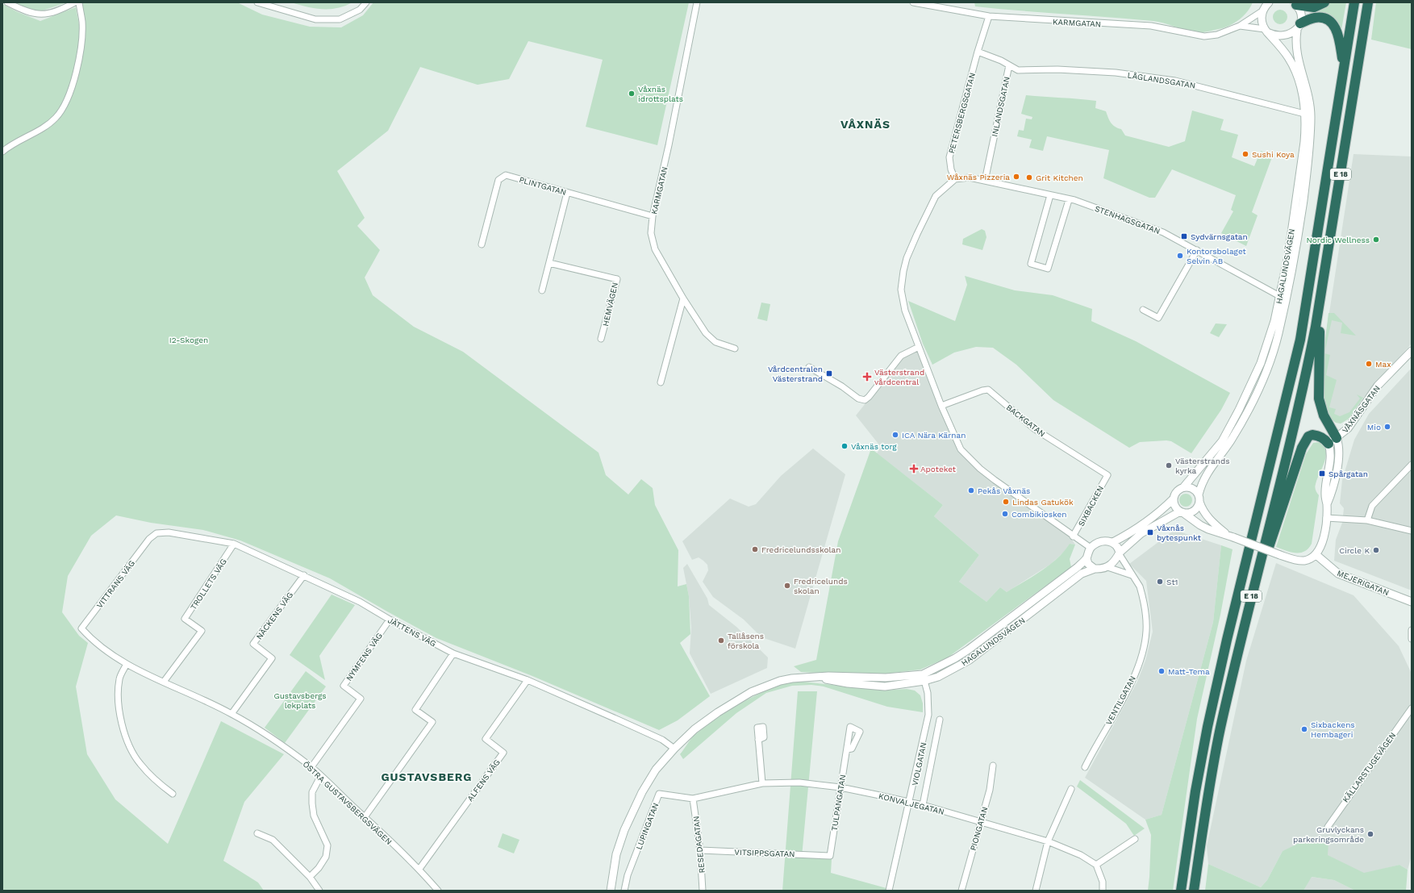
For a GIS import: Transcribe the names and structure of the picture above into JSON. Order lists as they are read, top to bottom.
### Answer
{
  "streets": {
    "highway": ["E 18"],
    "street": [
      "KARMGATAN",
      "LÅGLANDSGATAN",
      "INLANDSGATAN",
      "PETERSBERGSGATAN",
      "PLINTGATAN",
      "STENHAGSGATAN",
      "HAGALUNDSVÄGEN",
      "HEMVÄGEN",
      "VÅXNÄSGATAN",
      "BACKGATAN",
      "SIXBACKEN",
      "MEJERIGATAN",
      "VITTRANS VÄG",
      "TROLLETS VÄG",
      "NÄCKENS VÄG",
      "JÄTTENS VÄG",
      "NYMFENS VÄG",
      "VENTILGATAN",
      "VIOLGATAN",
      "KÄLLARSTUGEVÄGEN",
      "ALFENS VÄG",
      "ÖSTRA GUSTAVSBERGSVÄGEN",
      "TULPANGATAN",
      "KONVALJEGATAN",
      "LUPINGATAN",
      "PIONGATAN",
      "RESEDAGATAN",
      "VITSIPPSGATAN"
    ]
  },
  "crossings": [
    ["KARMGATAN", "PETERSBERGSGATAN"],
    ["KARMGATAN", "PLINTGATAN"],
    ["KARMGATAN", "HAGALUNDSVÄGEN"],
    ["LÅGLANDSGATAN", "INLANDSGATAN"],
    ["LÅGLANDSGATAN", "HAGALUNDSVÄGEN"],
    ["INLANDSGATAN", "PETERSBERGSGATAN"],
    ["INLANDSGATAN", "STENHAGSGATAN"],
    ["PETERSBERGSGATAN", "STENHAGSGATAN"],
    ["STENHAGSGATAN", "HAGALUNDSVÄGEN"],
    ["HAGALUNDSVÄGEN", "JÄTTENS VÄG"],
    ["HAGALUNDSVÄGEN", "VENTILGATAN"],
    ["HAGALUNDSVÄGEN", "VIOLGATAN"],
    ["VÅXNÄSGATAN", "MEJERIGATAN"],
    ["BACKGATAN", "SIXBACKEN"],
    ["VITTRANS VÄG", "JÄTTENS VÄG"],
    ["VITTRANS VÄG", "ÖSTRA GUSTAVSBERGSVÄGEN"],
    ["TROLLETS VÄG", "JÄTTENS VÄG"],
    ["TROLLETS VÄG", "ÖSTRA GUSTAVSBERGSVÄGEN"],
    ["NÄCKENS VÄG", "JÄTTENS VÄG"],
    ["NÄCKENS VÄG", "ÖSTRA GUSTAVSBERGSVÄGEN"],
    ["JÄTTENS VÄG", "NYMFENS VÄG"],
    ["JÄTTENS VÄG", "ALFENS VÄG"],
    ["NYMFENS VÄG", "ÖSTRA GUSTAVSBERGSVÄGEN"],
    ["VIOLGATAN", "KONVALJEGATAN"],
    ["ALFENS VÄG", "ÖSTRA GUSTAVSBERGSVÄGEN"],
    ["TULPANGATAN", "KONVALJEGATAN"],
    ["TULPANGATAN", "VITSIPPSGATAN"],
    ["KONVALJEGATAN", "LUPINGATAN"],
    ["KONVALJEGATAN", "PIONGATAN"],
    ["KONVALJEGATAN", "RESEDAGATAN"],
    ["LUPINGATAN", "RESEDAGATAN"],
    ["RESEDAGATAN", "VITSIPPSGATAN"]
  ],
  "districts": ["VÅXNÄS", "GUSTAVSBERG"],
  "parks": ["I2-Skogen", "Gustavsbergs lekplats"],
  "places": {
    "other": [
      "Våxnäs idrottsplats",
      "Sushi Koya",
      "Wåxnäs Pizzeria",
      "Grit Kitchen",
      "Nordic Wellness",
      "Kontorsbolaget Selvin AB",
      "Max",
      "Mio",
      "ICA Nära Kärnan",
      "Våxnäs torg",
      "Västerstrands kyrka",
      "Pekås Våxnäs",
      "Lindas Gatukök",
      "Combikiosken",
      "Fredricelundsskolan",
      "Circle K",
      "St1",
      "Fredricelunds skolan",
      "Tallåsens förskola",
      "Matt-Tema",
      "Sixbackens Hembageri",
      "Gruvlyckans parkeringsområde"
    ],
    "transit": [
      "Sydvärnsgatan",
      "Vårdcentralen Västerstrand",
      "Spårgatan",
      "Våxnås bytespunkt"
    ],
    "health": ["Västerstrand vårdcentral", "Apoteket"]
  }
}
